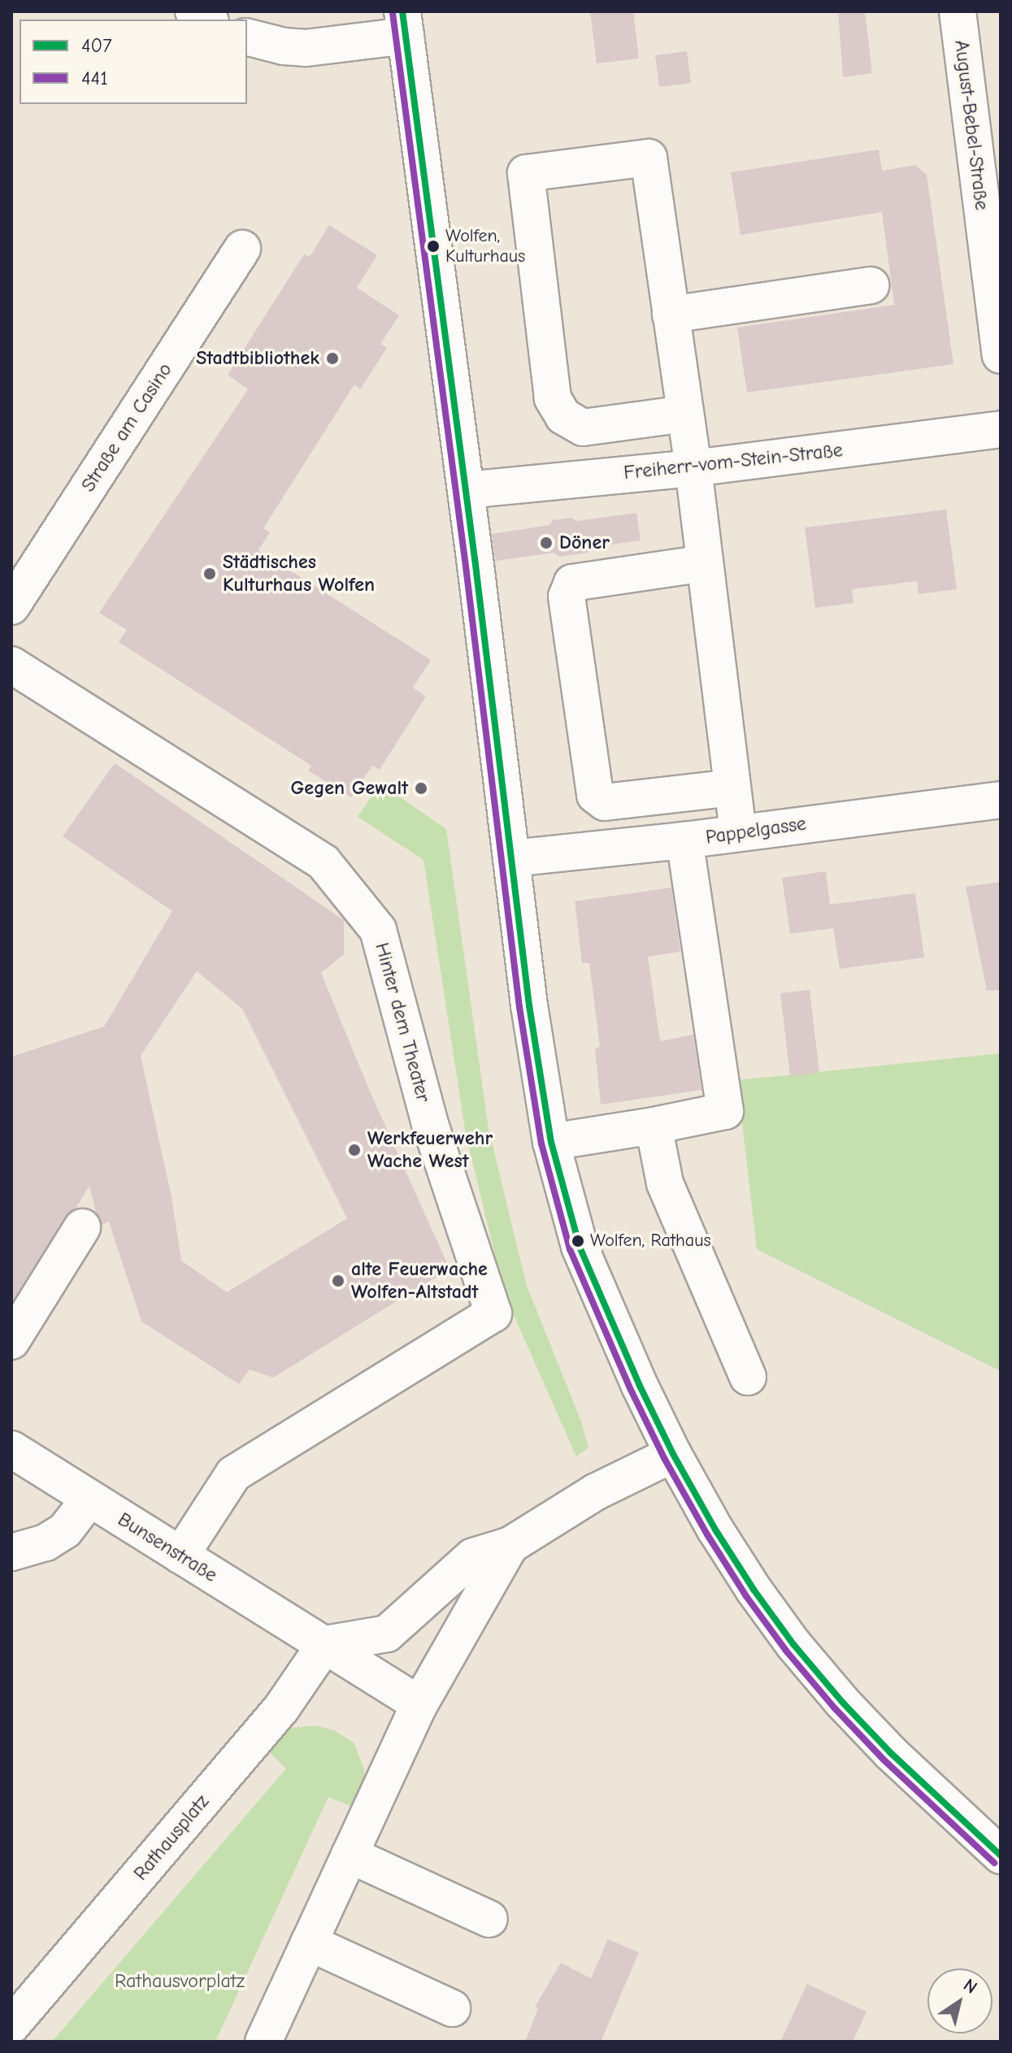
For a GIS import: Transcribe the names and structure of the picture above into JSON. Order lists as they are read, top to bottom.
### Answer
{
  "streets": {
    "street": [
      "August-Bebel-Straße",
      "Straße am Casino",
      "Freiherr-vom-Stein-Straße",
      "Pappelgasse",
      "Hinter dem Theater",
      "Bunsenstraße",
      "Rathausplatz"
    ]
  },
  "crossings": [
    ["Hinter dem Theater", "Bunsenstraße"],
    ["Bunsenstraße", "Rathausplatz"]
  ],
  "parks": ["Rathausvorplatz"],
  "places": [
    "Wolfen, Kulturhaus",
    "Stadtbibliothek",
    "Döner",
    "Städtisches Kulturhaus Wolfen",
    "Gegen Gewalt",
    "Werkfeuerwehr Wache West",
    "Wolfen, Rathaus",
    "alte Feuerwache Wolfen-Altstadt"
  ],
  "lines": ["transit line 407", "transit line 441"],
  "legend": ["407", "441"],
  "north": "top right"
}
